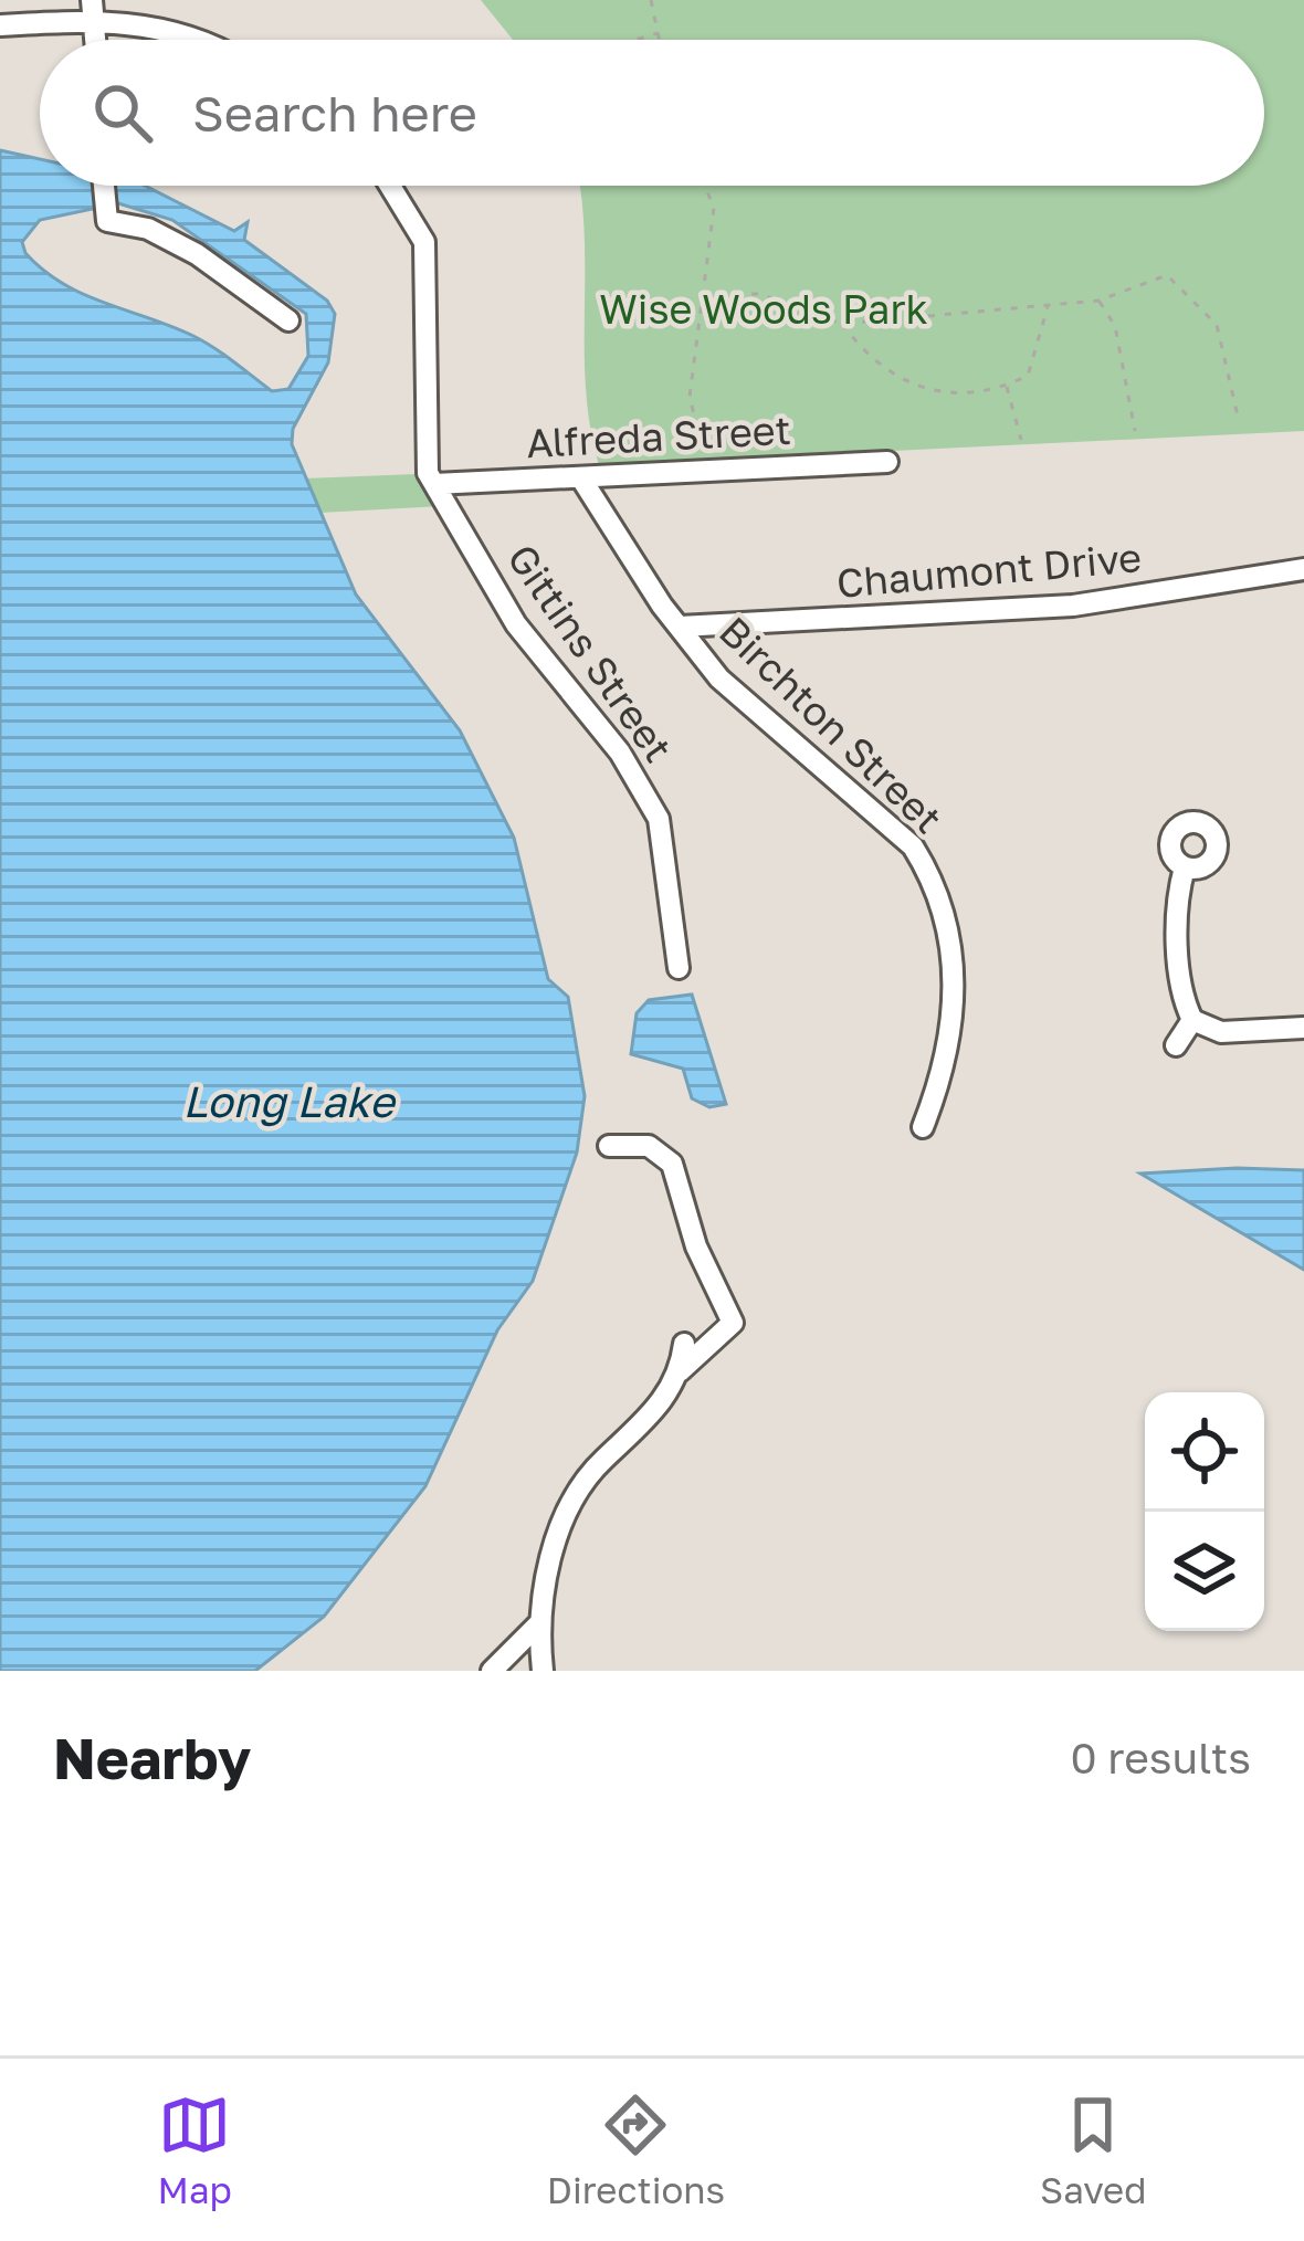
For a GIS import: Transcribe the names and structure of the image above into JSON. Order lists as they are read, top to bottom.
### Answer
{
  "streets": {
    "street": [
      "Alfreda Street",
      "Chaumont Drive",
      "Gittins Street",
      "Birchton Street"
    ]
  },
  "crossings": [
    ["Alfreda Street", "Gittins Street"],
    ["Alfreda Street", "Birchton Street"],
    ["Chaumont Drive", "Birchton Street"]
  ],
  "water": ["Long Lake"],
  "parks": ["Wise Woods Park"],
  "page": {
    "search": "Search here",
    "heading": ["Nearby", "0 results"],
    "nav": ["Map", "Directions", "Saved"]
  }
}
